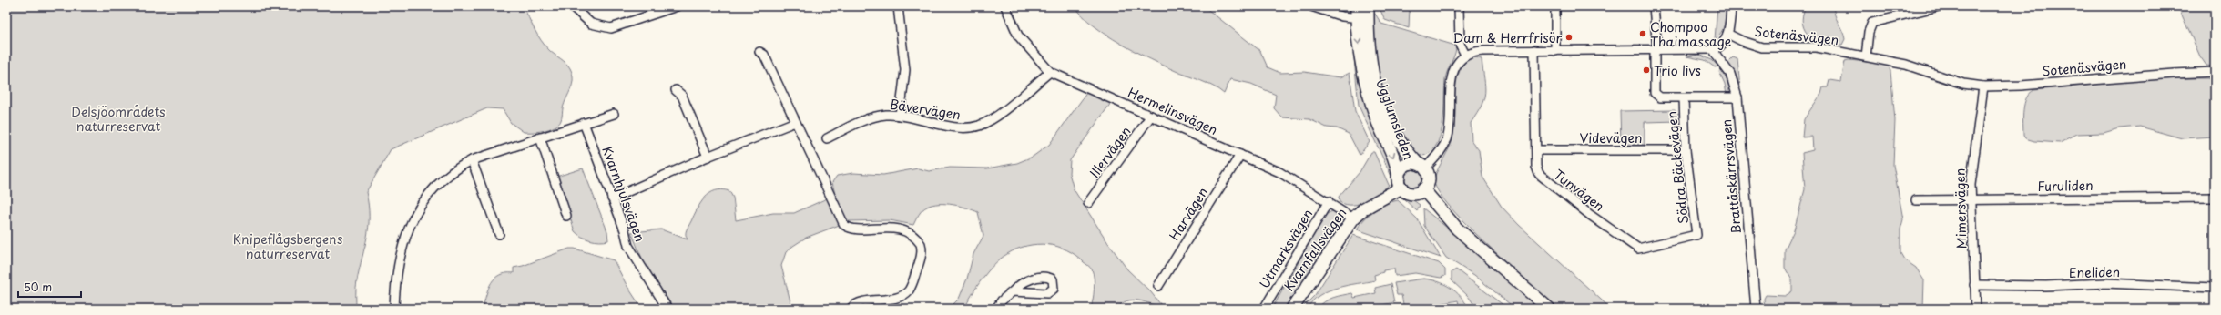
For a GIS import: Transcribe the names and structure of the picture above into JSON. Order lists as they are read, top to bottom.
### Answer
{
  "streets": {
    "street": [
      "Sotenäsvägen",
      "Bävervägen",
      "Hermelinsvägen",
      "Ugglumsleden",
      "Videvägen",
      "Illervägen",
      "Södra Bäckevägen",
      "Brattåskärrsvägen",
      "Furuliden",
      "Tunvägen",
      "Kvarnhjulsvägen",
      "Mimersvägen",
      "Harvägen",
      "Utmarksvägen",
      "Kvarnfallsvägen",
      "Eneliden"
    ]
  },
  "crossings": [
    ["Sotenäsvägen", "Mimersvägen"],
    ["Bävervägen", "Hermelinsvägen"],
    ["Hermelinsvägen", "Illervägen"],
    ["Hermelinsvägen", "Harvägen"],
    ["Hermelinsvägen", "Utmarksvägen"],
    ["Hermelinsvägen", "Kvarnfallsvägen"],
    ["Ugglumsleden", "Kvarnfallsvägen"],
    ["Videvägen", "Södra Bäckevägen"],
    ["Videvägen", "Tunvägen"],
    ["Södra Bäckevägen", "Tunvägen"],
    ["Furuliden", "Mimersvägen"],
    ["Mimersvägen", "Eneliden"]
  ],
  "parks": ["Delsjöområdets naturreservat", "Knipeflågsbergens naturreservat"],
  "places": ["Chompoo Thaimassage", "Dam & Herrfrisör", "Trio livs"],
  "scale_bar": "50 m"
}
